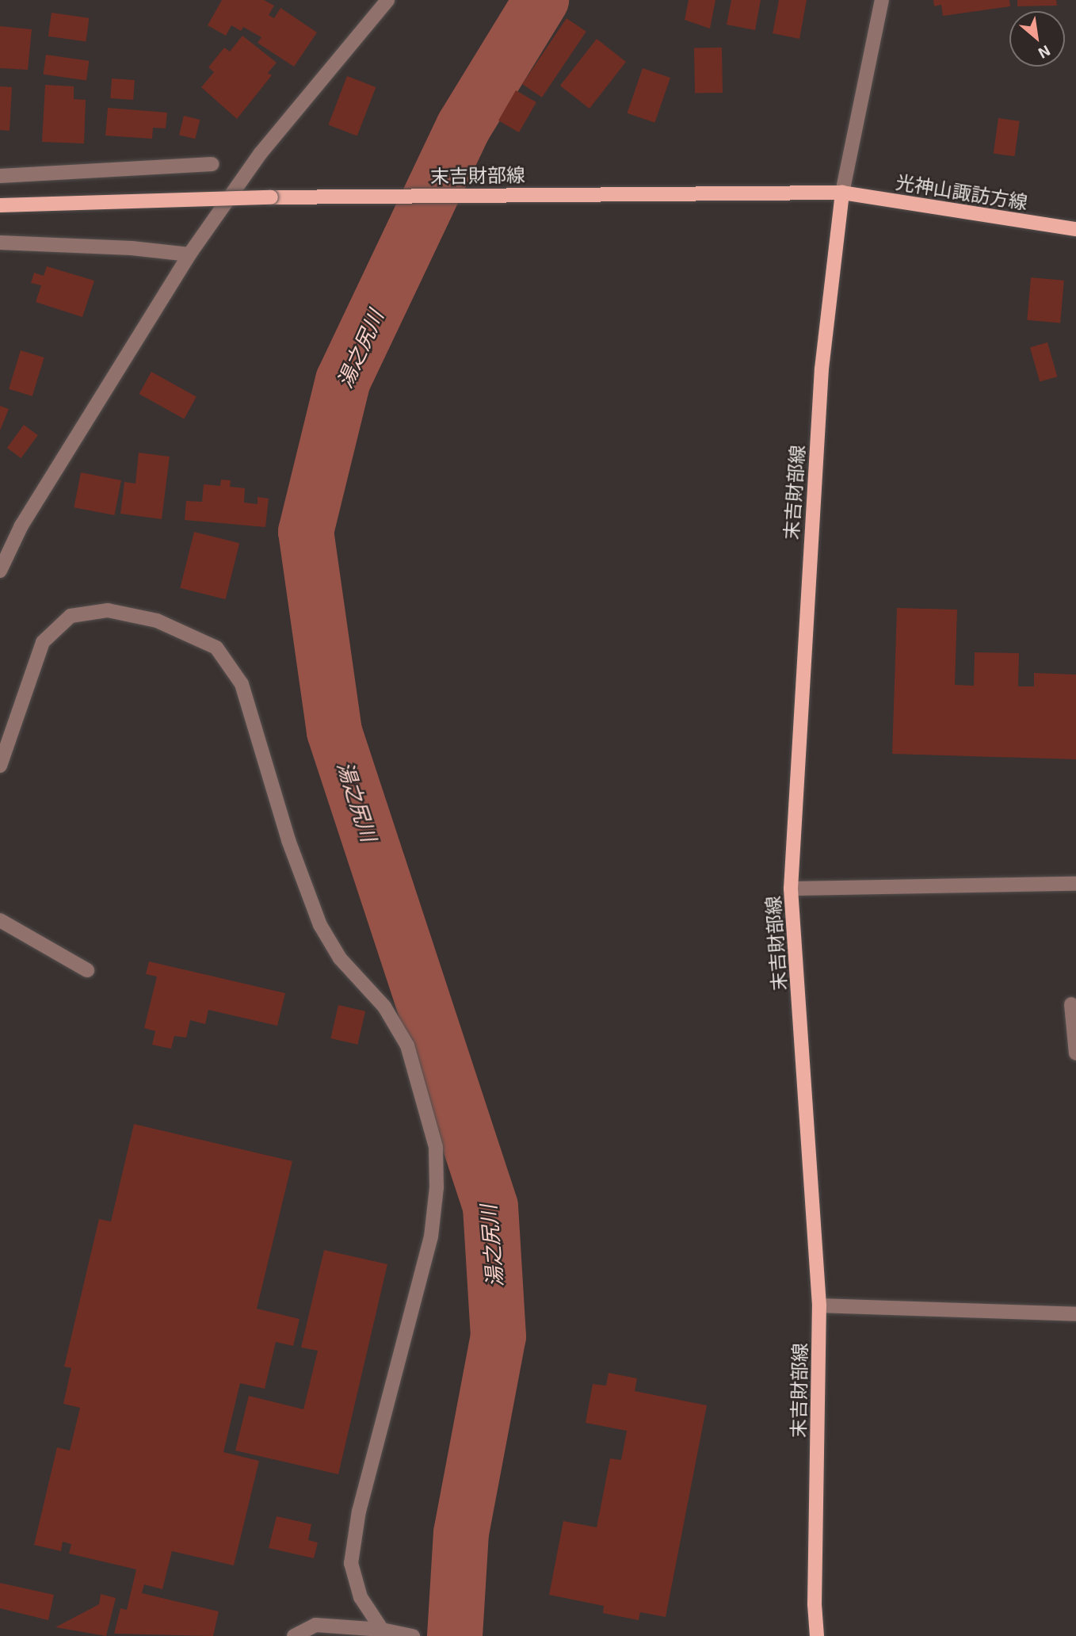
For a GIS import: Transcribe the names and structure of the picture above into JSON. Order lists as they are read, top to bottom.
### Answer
{
  "streets": {
    "main road": ["末吉財部線", "光神山諏訪方線"]
  },
  "crossings": [
    ["末吉財部線", "光神山諏訪方線"]
  ],
  "water": ["湯之尻川"],
  "north": "bottom right"
}
